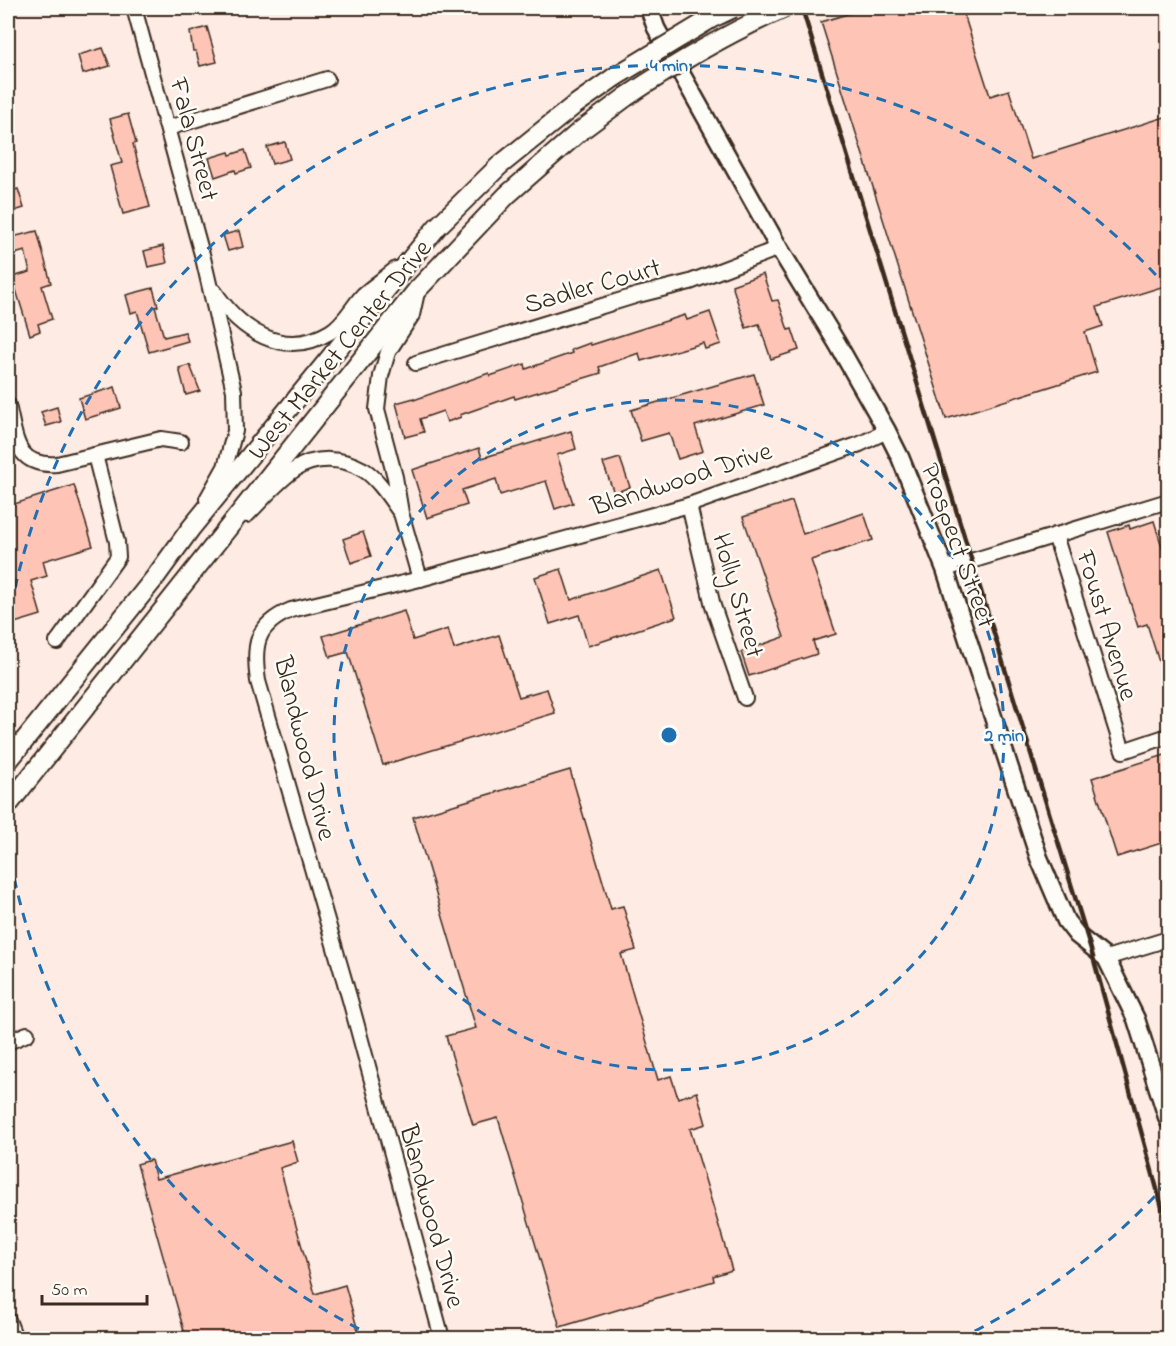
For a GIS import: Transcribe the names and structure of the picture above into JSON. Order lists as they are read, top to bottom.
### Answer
{
  "streets": {
    "main road": ["West Market Center Drive"],
    "street": [
      "Fala Street",
      "Sadler Court",
      "Blandwood Drive",
      "Prospect Street",
      "Holly Street",
      "Foust Avenue"
    ]
  },
  "crossings": [
    ["Fala Street", "West Market Center Drive"],
    ["Sadler Court", "Prospect Street"],
    ["Blandwood Drive", "Prospect Street"],
    ["Blandwood Drive", "Holly Street"]
  ],
  "scale_bar": "50 m",
  "rings": ["4 min", "2 min"]
}
